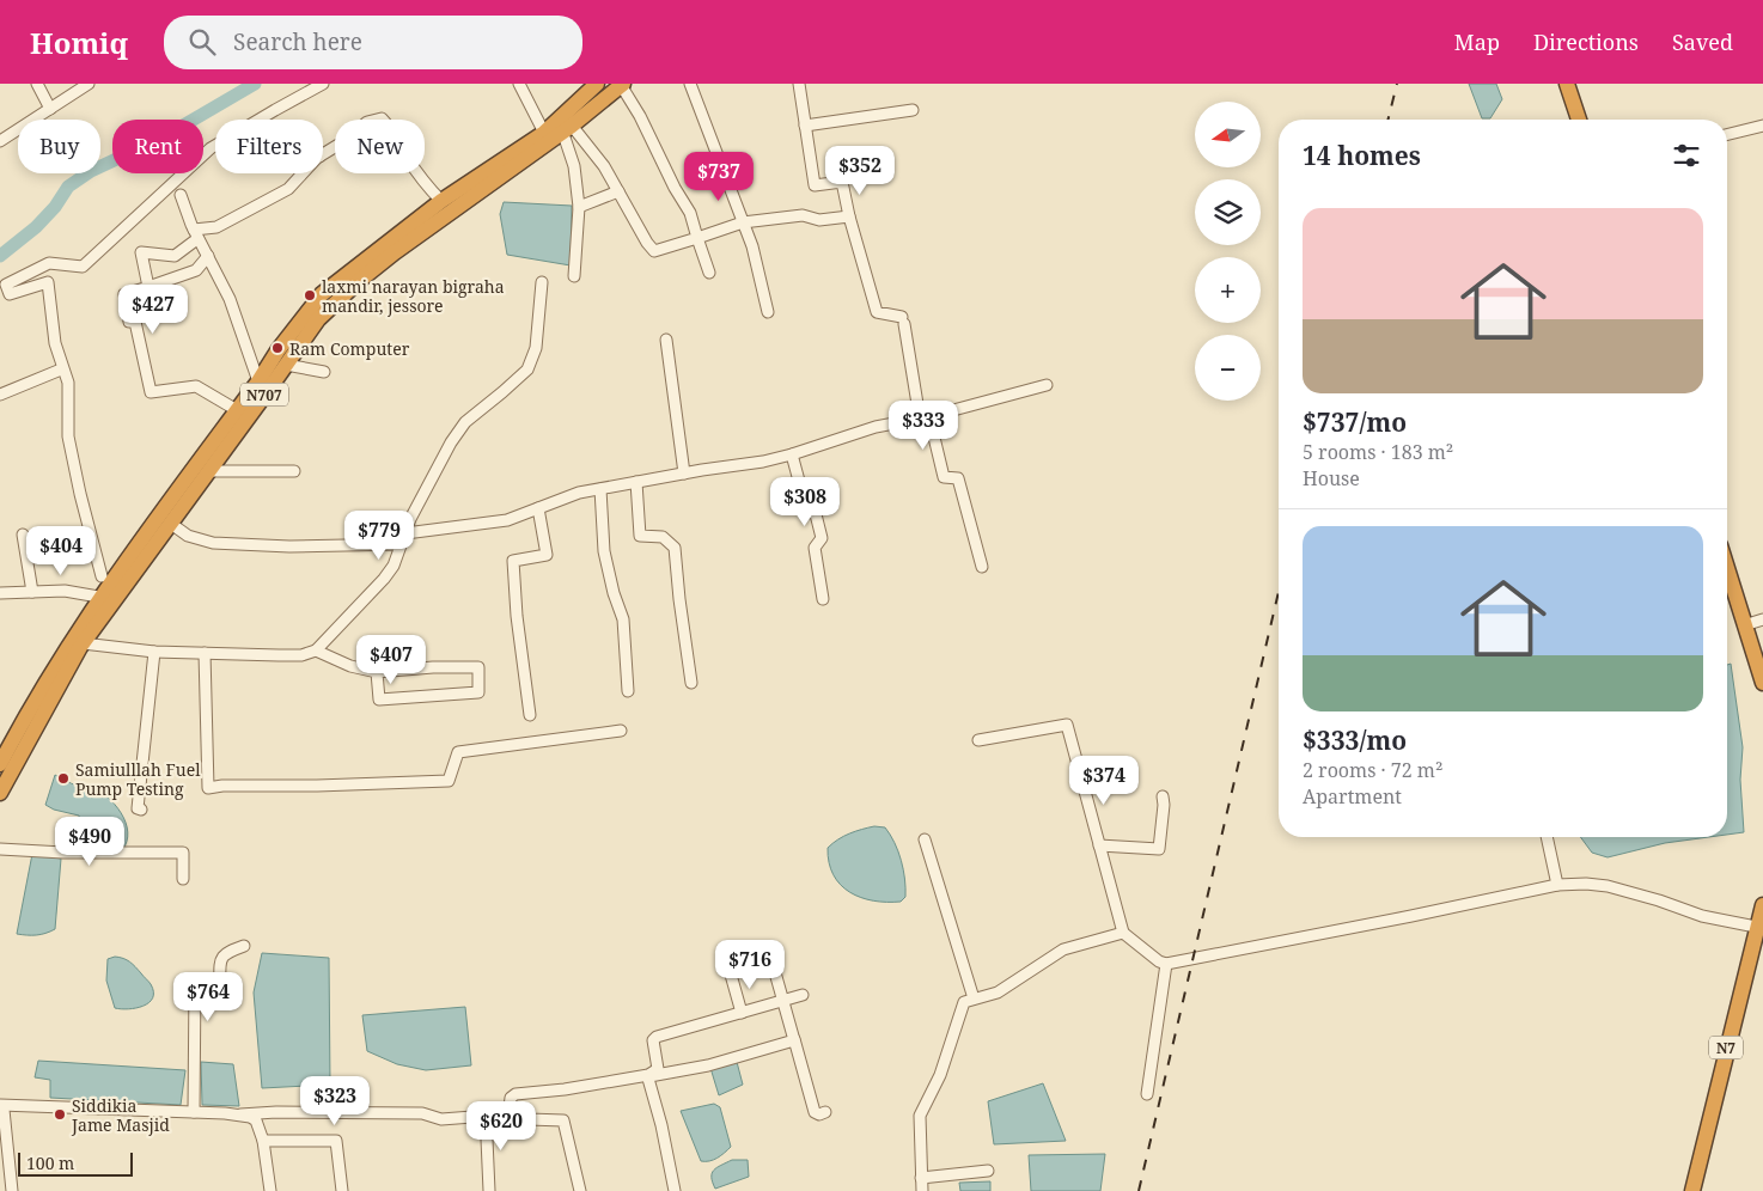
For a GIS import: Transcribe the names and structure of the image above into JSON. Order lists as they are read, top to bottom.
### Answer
{
  "streets": {
    "highway": ["N707", "N7"]
  },
  "places": [
    "laxmi narayan bigraha mandir, jessore",
    "Ram Computer",
    "Samiulllah Fuel Pump Testing",
    "Siddikia Jame Masjid"
  ],
  "scale_bar": "100 m",
  "north": "left",
  "page": {
    "header": "Homiq",
    "search": "Search here",
    "nav": ["Map", "Directions", "Saved"],
    "map_buttons": ["+", "−"],
    "chip": [
      "Buy",
      "Rent",
      "Filters",
      "New"
    ],
    "heading": "14 homes",
    "price": [
      "$352",
      "$737",
      "$427",
      "$333",
      "$308",
      "$779",
      "$404",
      "$407",
      "$374",
      "$490",
      "$716",
      "$764",
      "$323",
      "$620"
    ],
    "list": [
      {
        "name": "$737/mo",
        "note": "5 rooms · 183 m² · House"
      },
      {
        "name": "$333/mo",
        "note": "2 rooms · 72 m² · Apartment"
      }
    ],
    "scale": "100 m"
  }
}
